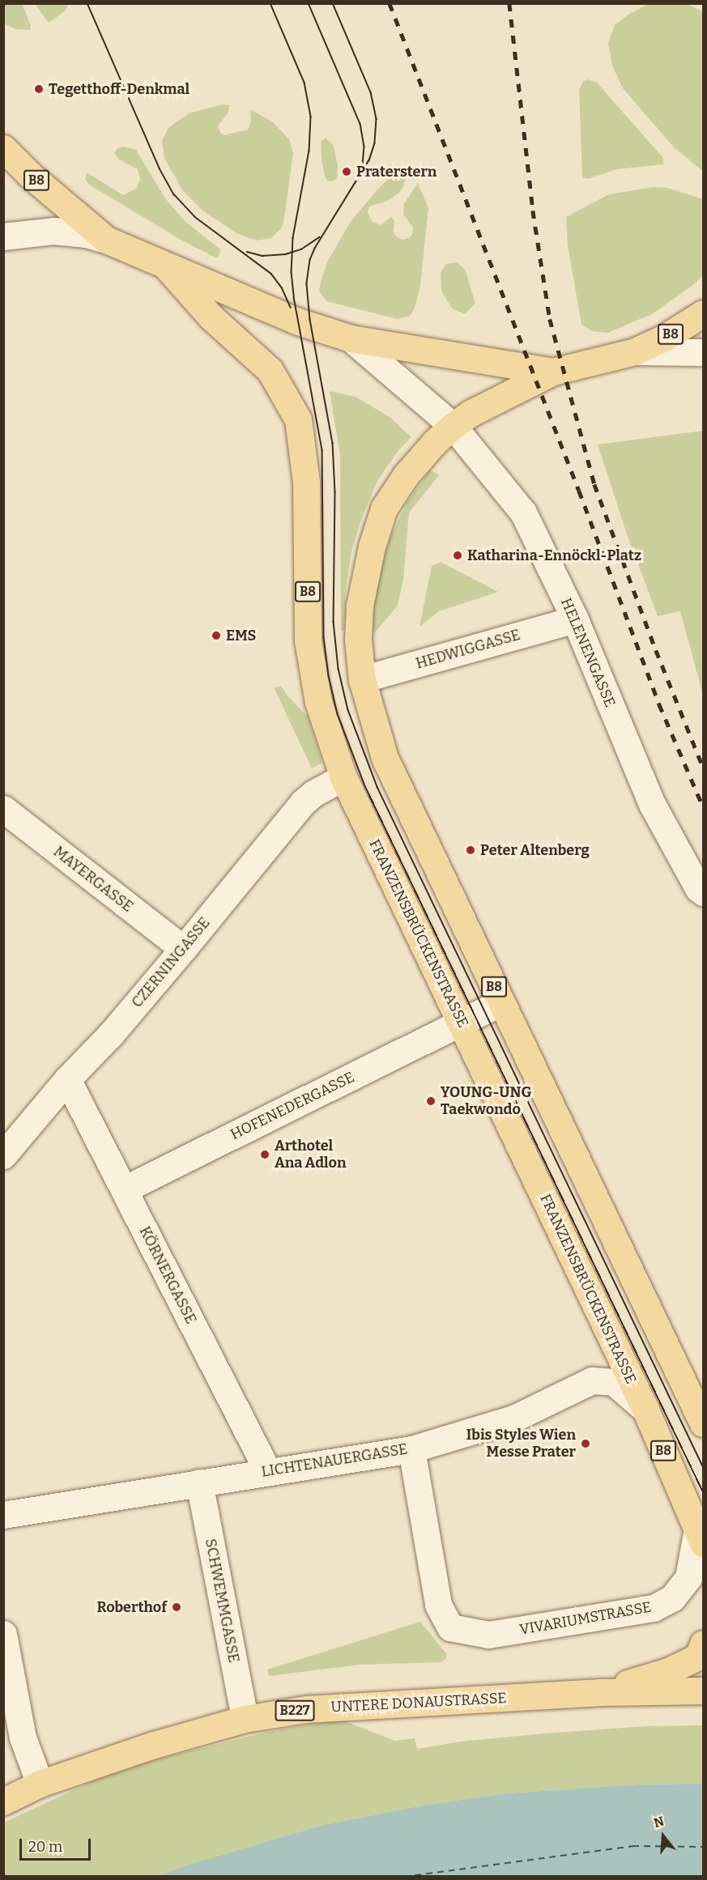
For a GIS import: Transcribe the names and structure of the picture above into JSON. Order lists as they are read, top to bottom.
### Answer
{
  "streets": {
    "main road": [
      "B8",
      "FRANZENSBRÜCKENSTRASSE",
      "UNTERE DONAUSTRASSE",
      "B227"
    ],
    "street": [
      "HEDWIGGASSE",
      "HELENENGASSE",
      "MAYERGASSE",
      "CZERNINGASSE",
      "HOFENEDERGASSE",
      "KÖRNERGASSE",
      "LICHTENAUERGASSE",
      "SCHWEMMGASSE",
      "VIVARIUMSTRASSE"
    ]
  },
  "crossings": [
    ["B8", "HEDWIGGASSE"],
    ["B8", "HELENENGASSE"],
    ["B8", "FRANZENSBRÜCKENSTRASSE"],
    ["B8", "HOFENEDERGASSE"],
    ["HEDWIGGASSE", "HELENENGASSE"],
    ["MAYERGASSE", "CZERNINGASSE"],
    ["FRANZENSBRÜCKENSTRASSE", "CZERNINGASSE"],
    ["FRANZENSBRÜCKENSTRASSE", "HOFENEDERGASSE"],
    ["FRANZENSBRÜCKENSTRASSE", "LICHTENAUERGASSE"],
    ["FRANZENSBRÜCKENSTRASSE", "VIVARIUMSTRASSE"],
    ["CZERNINGASSE", "KÖRNERGASSE"],
    ["HOFENEDERGASSE", "KÖRNERGASSE"],
    ["KÖRNERGASSE", "LICHTENAUERGASSE"],
    ["LICHTENAUERGASSE", "SCHWEMMGASSE"],
    ["LICHTENAUERGASSE", "VIVARIUMSTRASSE"],
    ["SCHWEMMGASSE", "UNTERE DONAUSTRASSE"]
  ],
  "places": [
    "Tegetthoff-Denkmal",
    "Praterstern",
    "Katharina-Ennöckl-Platz",
    "EMS",
    "Peter Altenberg",
    "YOUNG-UNG Taekwondo",
    "Arthotel Ana Adlon",
    "Ibis Styles Wien Messe Prater",
    "Roberthof"
  ],
  "scale_bar": "20 m",
  "north": "top"
}
